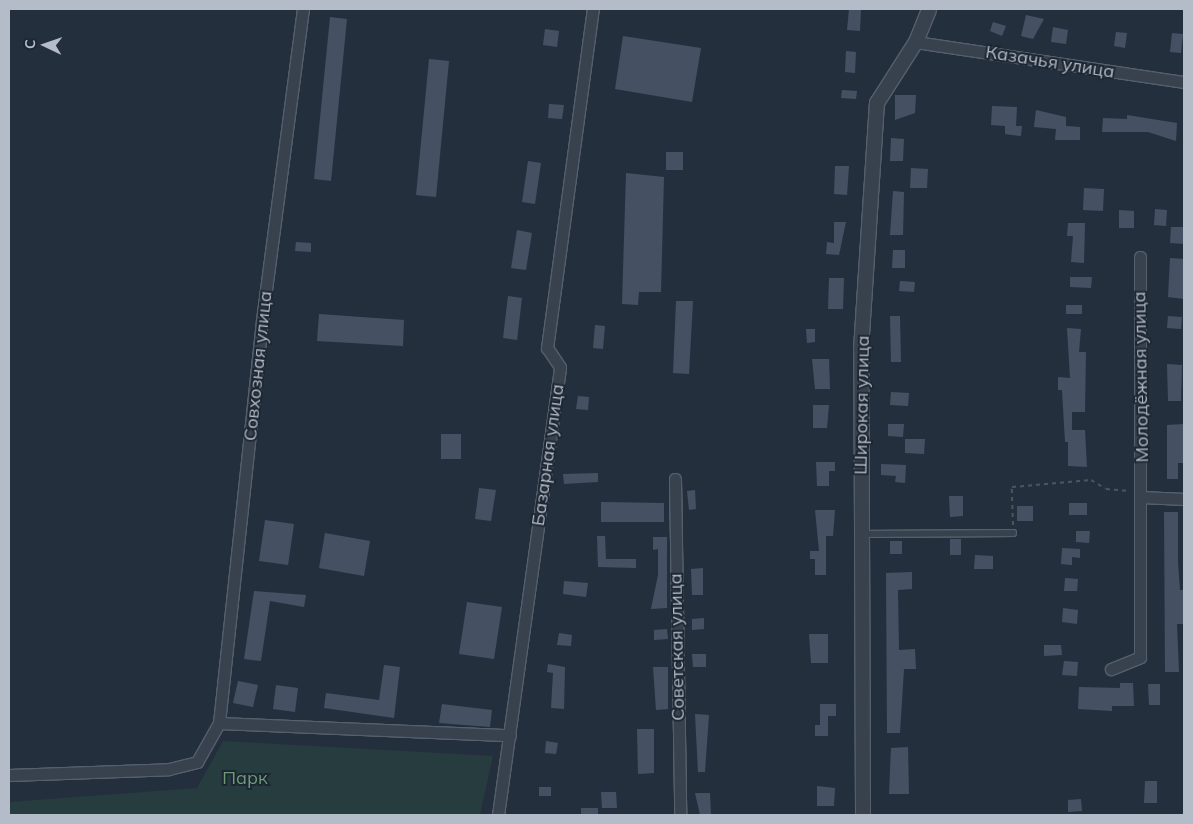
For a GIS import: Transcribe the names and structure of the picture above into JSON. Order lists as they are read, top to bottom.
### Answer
{
  "streets": {
    "street": [
      "Казачья улица",
      "Совхозная улица",
      "Молодёжная улица",
      "Широкая улица",
      "Базарная улица",
      "Советская улица"
    ]
  },
  "crossings": [
    ["Казачья улица", "Широкая улица"]
  ],
  "parks": ["Парк"],
  "north": "left"
}
